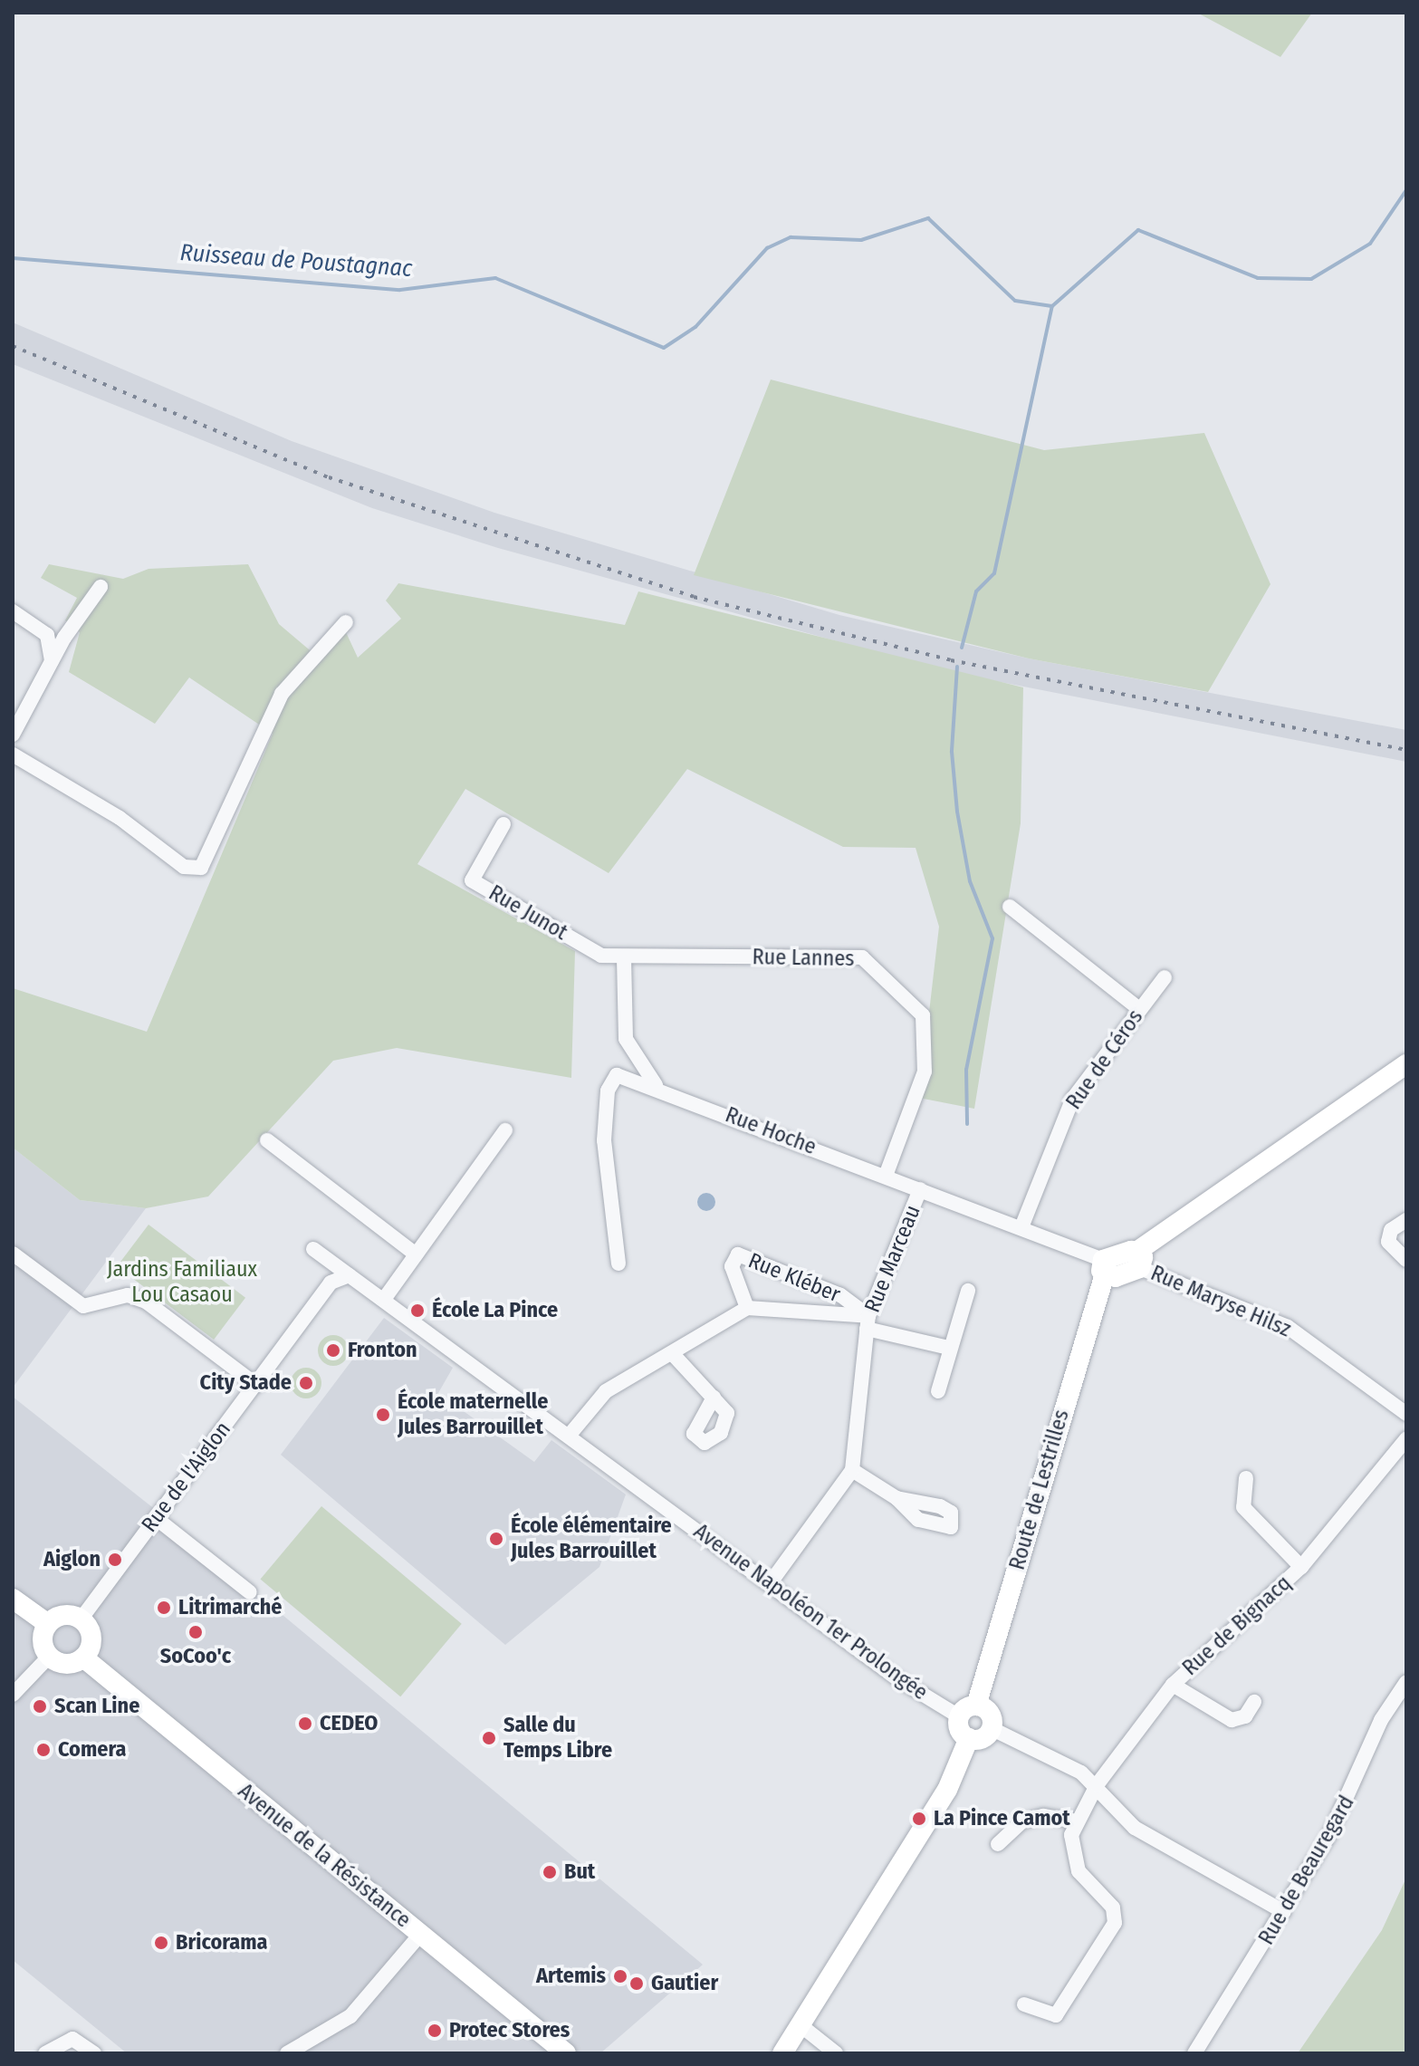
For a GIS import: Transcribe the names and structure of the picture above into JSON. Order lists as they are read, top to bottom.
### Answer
{
  "streets": {
    "street": [
      "Rue Junot",
      "Rue Lannes",
      "Rue de Céros",
      "Rue Hoche",
      "Rue Marceau",
      "Rue Kléber",
      "Rue Maryse Hilsz",
      "Rue de l'Aiglon",
      "Route de Lestrilles",
      "Avenue Napoléon 1er Prolongée",
      "Rue de Bignacq",
      "Avenue de la Résistance",
      "Rue de Beauregard"
    ]
  },
  "crossings": [
    ["Rue Junot", "Rue Lannes"],
    ["Rue Lannes", "Rue Hoche"],
    ["Rue de Céros", "Rue Hoche"],
    ["Rue Hoche", "Rue Marceau"],
    ["Rue Hoche", "Route de Lestrilles"],
    ["Rue Marceau", "Rue Kléber"],
    ["Rue Kléber", "Avenue Napoléon 1er Prolongée"],
    ["Rue de l'Aiglon", "Avenue Napoléon 1er Prolongée"],
    ["Rue de l'Aiglon", "Avenue de la Résistance"],
    ["Route de Lestrilles", "Avenue Napoléon 1er Prolongée"]
  ],
  "water": ["Ruisseau de Poustagnac"],
  "parks": ["Jardins Familiaux Lou Casaou"],
  "places": [
    "École La Pince",
    "Fronton",
    "City Stade",
    "École maternelle Jules Barrouillet",
    "École élémentaire Jules Barrouillet",
    "Aiglon",
    "Litrimarché",
    "SoCoo'c",
    "Scan Line",
    "CEDEO",
    "Salle du Temps Libre",
    "Comera",
    "La Pince Camot",
    "But",
    "Bricorama",
    "Artemis",
    "Gautier",
    "Protec Stores"
  ]
}
